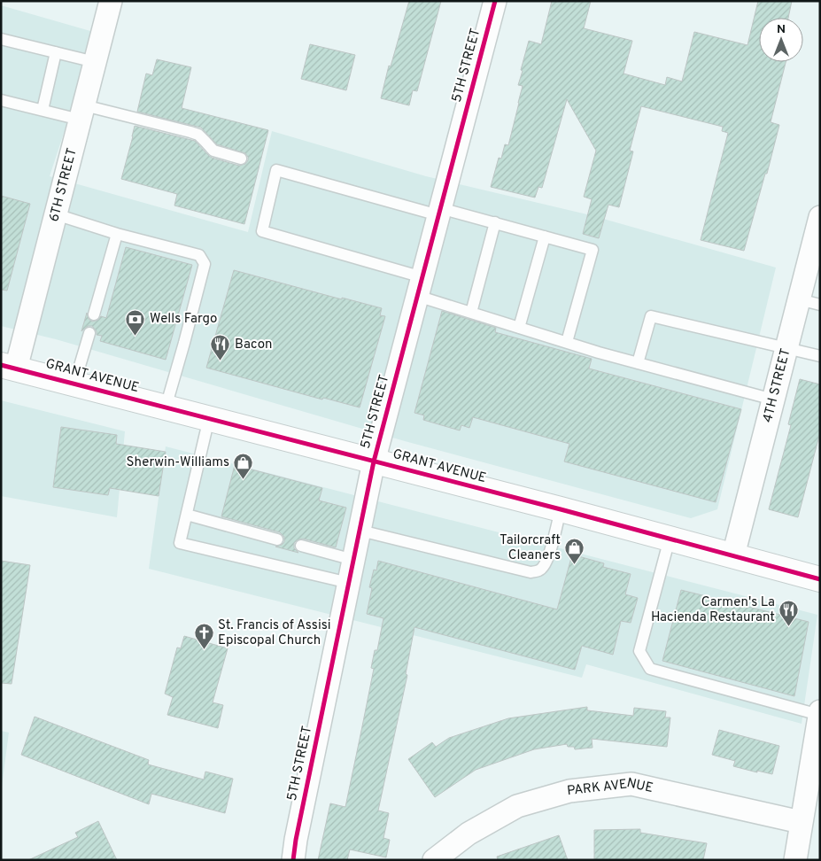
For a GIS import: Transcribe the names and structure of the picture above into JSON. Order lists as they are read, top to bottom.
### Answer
{
  "streets": {
    "street": [
      "5TH STREET",
      "6TH STREET",
      "GRANT AVENUE",
      "4TH STREET",
      "PARK AVENUE"
    ]
  },
  "crossings": [
    ["5TH STREET", "GRANT AVENUE"],
    ["6TH STREET", "GRANT AVENUE"],
    ["GRANT AVENUE", "4TH STREET"]
  ],
  "places": {
    "bank": ["Wells Fargo"],
    "restaurant": ["Bacon", "Carmen's La Hacienda Restaurant"],
    "shop": ["Sherwin-Williams", "Tailorcraft Cleaners"],
    "church": ["St. Francis of Assisi Episcopal Church"]
  },
  "north": "top"
}
